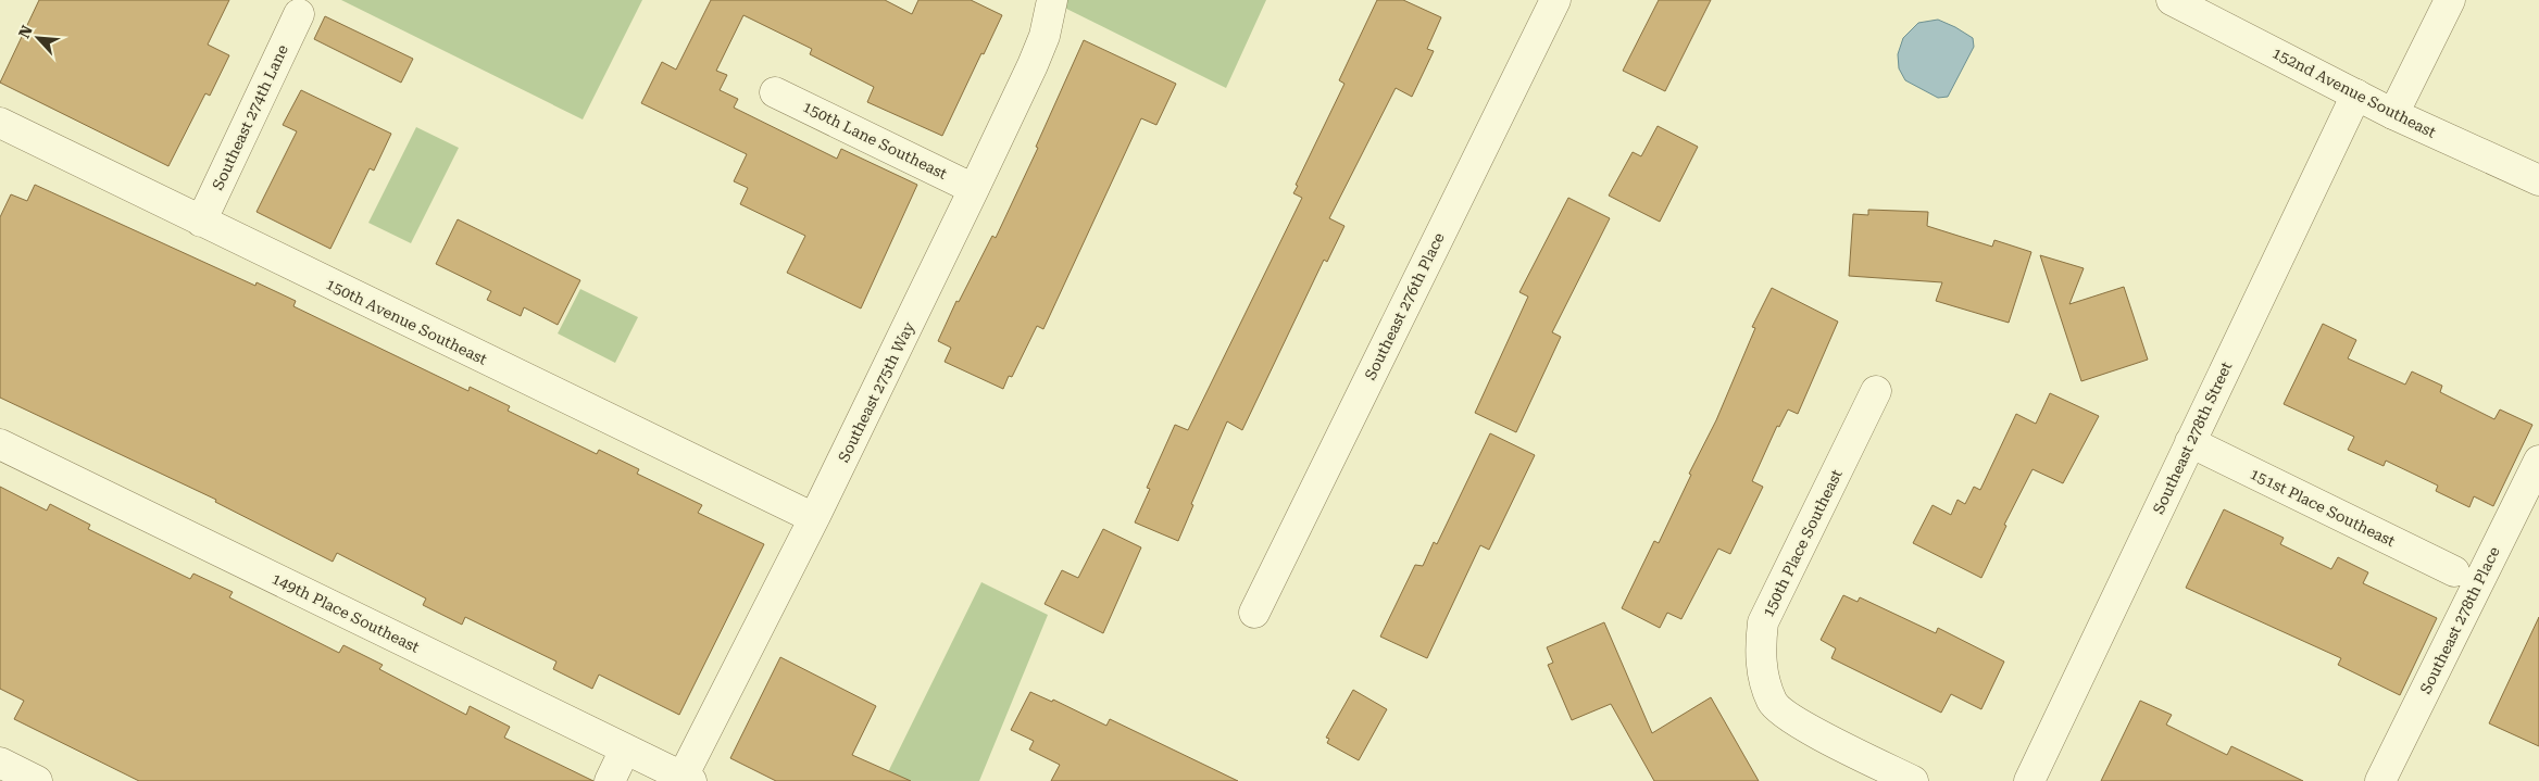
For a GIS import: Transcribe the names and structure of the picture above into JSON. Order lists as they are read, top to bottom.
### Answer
{
  "streets": {
    "street": [
      "152nd Avenue Southeast",
      "Southeast 274th Lane",
      "150th Lane Southeast",
      "Southeast 276th Place",
      "150th Avenue Southeast",
      "Southeast 275th Way",
      "Southeast 278th Street",
      "151st Place Southeast",
      "150th Place Southeast",
      "149th Place Southeast",
      "Southeast 278th Place"
    ]
  },
  "crossings": [
    ["152nd Avenue Southeast", "Southeast 278th Street"],
    ["Southeast 274th Lane", "150th Avenue Southeast"],
    ["150th Lane Southeast", "Southeast 275th Way"],
    ["150th Avenue Southeast", "Southeast 275th Way"],
    ["Southeast 275th Way", "149th Place Southeast"],
    ["Southeast 278th Street", "151st Place Southeast"]
  ],
  "north": "top left"
}
